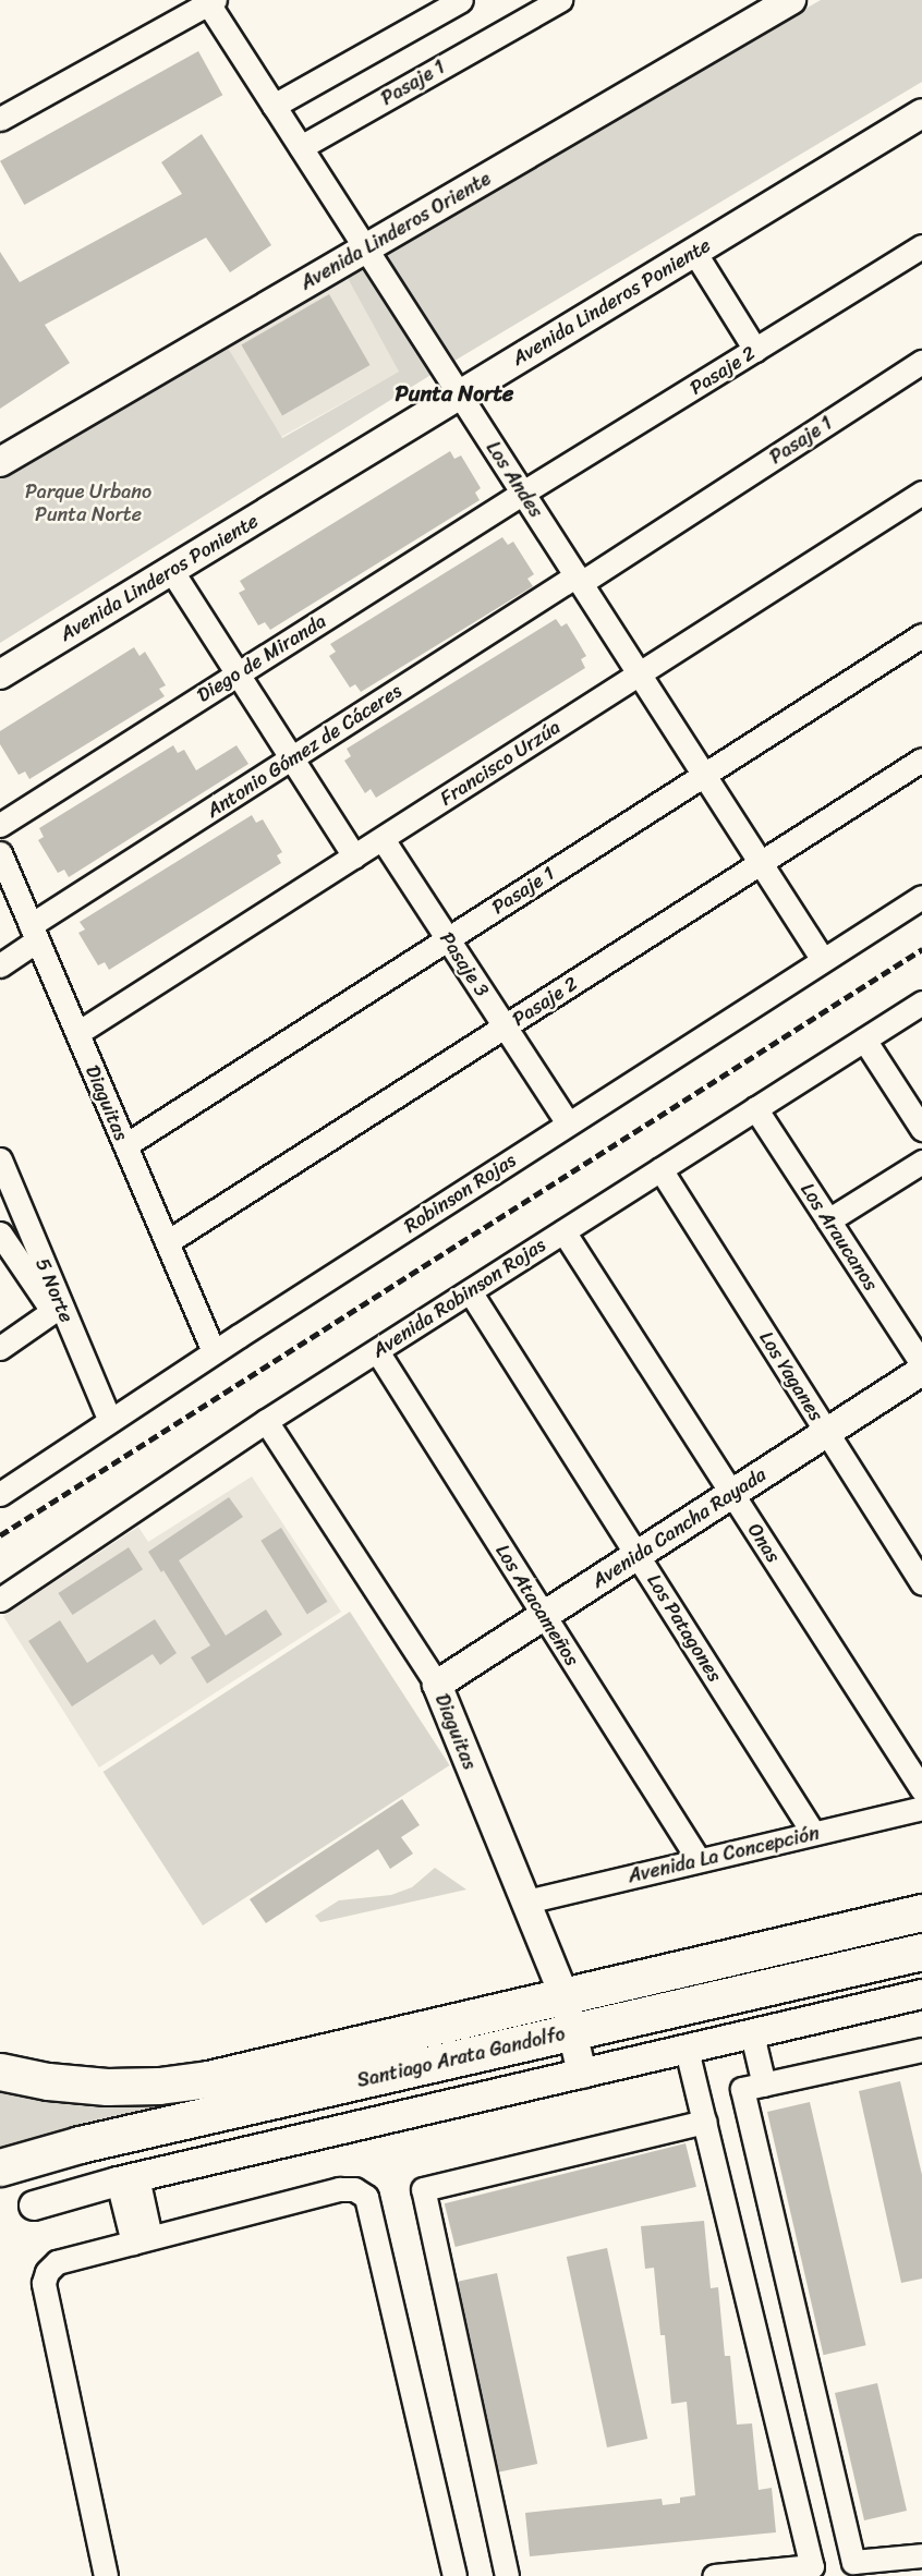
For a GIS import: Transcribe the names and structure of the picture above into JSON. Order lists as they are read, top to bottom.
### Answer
{
  "streets": {
    "main road": ["Santiago Arata Gandolfo"],
    "street": [
      "Pasaje 1",
      "Avenida Linderos Oriente",
      "Avenida Linderos Poniente",
      "Pasaje 2",
      "Los Andes",
      "Diego de Miranda",
      "Antonio Gómez de Cáceres",
      "Francisco Urzúa",
      "Pasaje 3",
      "Diaguitas",
      "Robinson Rojas",
      "Los Araucanos",
      "5 Norte",
      "Avenida Robinson Rojas",
      "Los Yaganes",
      "Avenida Cancha Rayada",
      "Onas",
      "Los Atacameños",
      "Los Patagones",
      "Avenida La Concepción"
    ]
  },
  "crossings": [
    ["Pasaje 1", "Los Andes"],
    ["Pasaje 1", "Antonio Gómez de Cáceres"],
    ["Pasaje 1", "Pasaje 3"],
    ["Pasaje 1", "Diaguitas"],
    ["Avenida Linderos Oriente", "Los Andes"],
    ["Avenida Linderos Poniente", "Los Andes"],
    ["Pasaje 2", "Los Andes"],
    ["Pasaje 2", "Diego de Miranda"],
    ["Pasaje 2", "Pasaje 3"],
    ["Pasaje 2", "Diaguitas"],
    ["Los Andes", "Diego de Miranda"],
    ["Los Andes", "Antonio Gómez de Cáceres"],
    ["Los Andes", "Francisco Urzúa"],
    ["Los Andes", "Robinson Rojas"],
    ["Antonio Gómez de Cáceres", "Diaguitas"],
    ["Francisco Urzúa", "Pasaje 3"],
    ["Francisco Urzúa", "Diaguitas"],
    ["Pasaje 3", "Robinson Rojas"],
    ["Diaguitas", "Robinson Rojas"],
    ["Diaguitas", "Avenida Robinson Rojas"],
    ["Diaguitas", "Avenida Cancha Rayada"],
    ["Diaguitas", "Avenida La Concepción"],
    ["Diaguitas", "Santiago Arata Gandolfo"],
    ["Robinson Rojas", "5 Norte"],
    ["Los Araucanos", "Avenida Robinson Rojas"],
    ["Avenida Robinson Rojas", "Los Yaganes"],
    ["Avenida Robinson Rojas", "Onas"],
    ["Avenida Robinson Rojas", "Los Atacameños"],
    ["Avenida Robinson Rojas", "Los Patagones"],
    ["Los Yaganes", "Avenida Cancha Rayada"],
    ["Avenida Cancha Rayada", "Onas"],
    ["Avenida Cancha Rayada", "Los Atacameños"],
    ["Avenida Cancha Rayada", "Los Patagones"],
    ["Los Atacameños", "Avenida La Concepción"],
    ["Los Patagones", "Avenida La Concepción"]
  ],
  "districts": ["Punta Norte"],
  "parks": ["Parque Urbano Punta Norte"]
}
